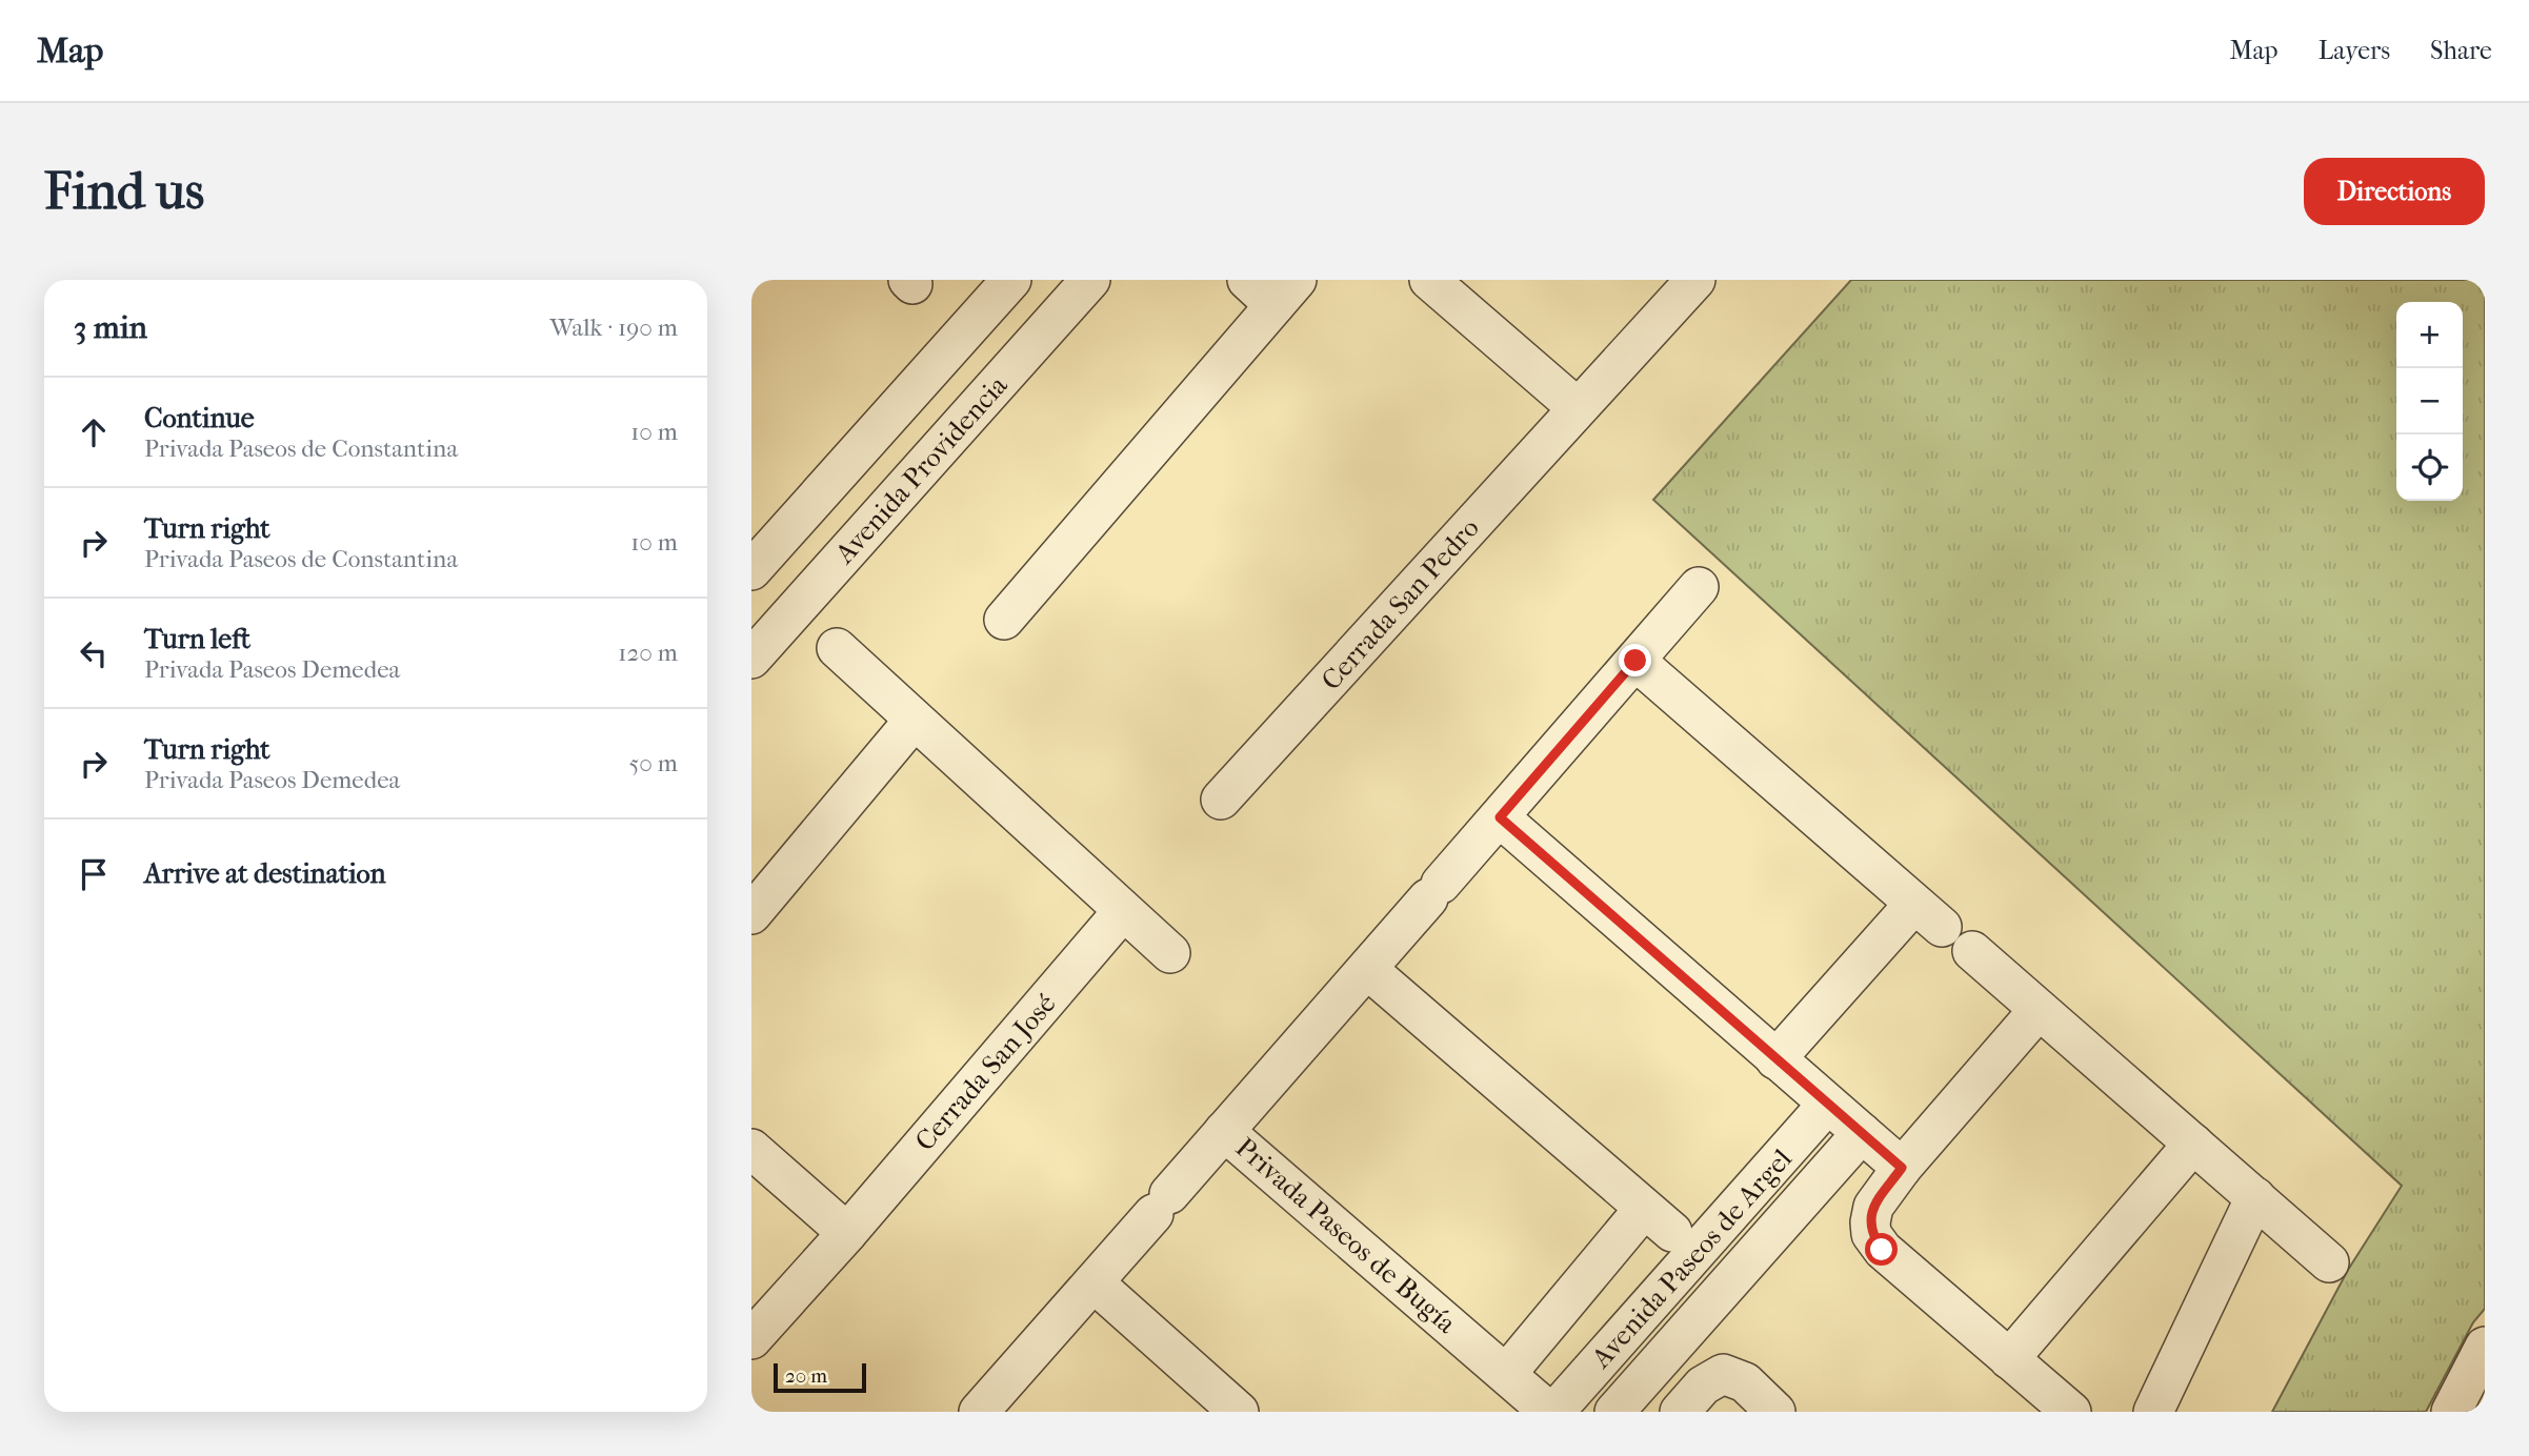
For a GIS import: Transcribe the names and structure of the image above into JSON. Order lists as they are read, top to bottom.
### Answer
{
  "streets": {
    "street": [
      "Avenida Providencia",
      "Cerrada San Pedro",
      "Cerrada San José",
      "Privada Paseos de Bugía",
      "Avenida Paseos de Argel"
    ]
  },
  "crossings": [
    ["Privada Paseos de Bugía", "Avenida Paseos de Argel"]
  ],
  "scale_bar": "20 m",
  "page": {
    "header": "Map",
    "nav": ["Map", "Layers", "Share"],
    "buttons": "Directions",
    "title": "Find us",
    "heading": ["3 min", "Walk · 190 m"],
    "map_buttons": ["+", "−"],
    "list": [
      ["Continue", "Privada Paseos de Constantina", "10 m"],
      ["Turn right", "Privada Paseos de Constantina", "10 m"],
      ["Turn left", "Privada Paseos Demedea", "120 m"],
      ["Turn right", "Privada Paseos Demedea", "50 m"],
      "Arrive at destination"
    ],
    "scale": "20 m"
  }
}
